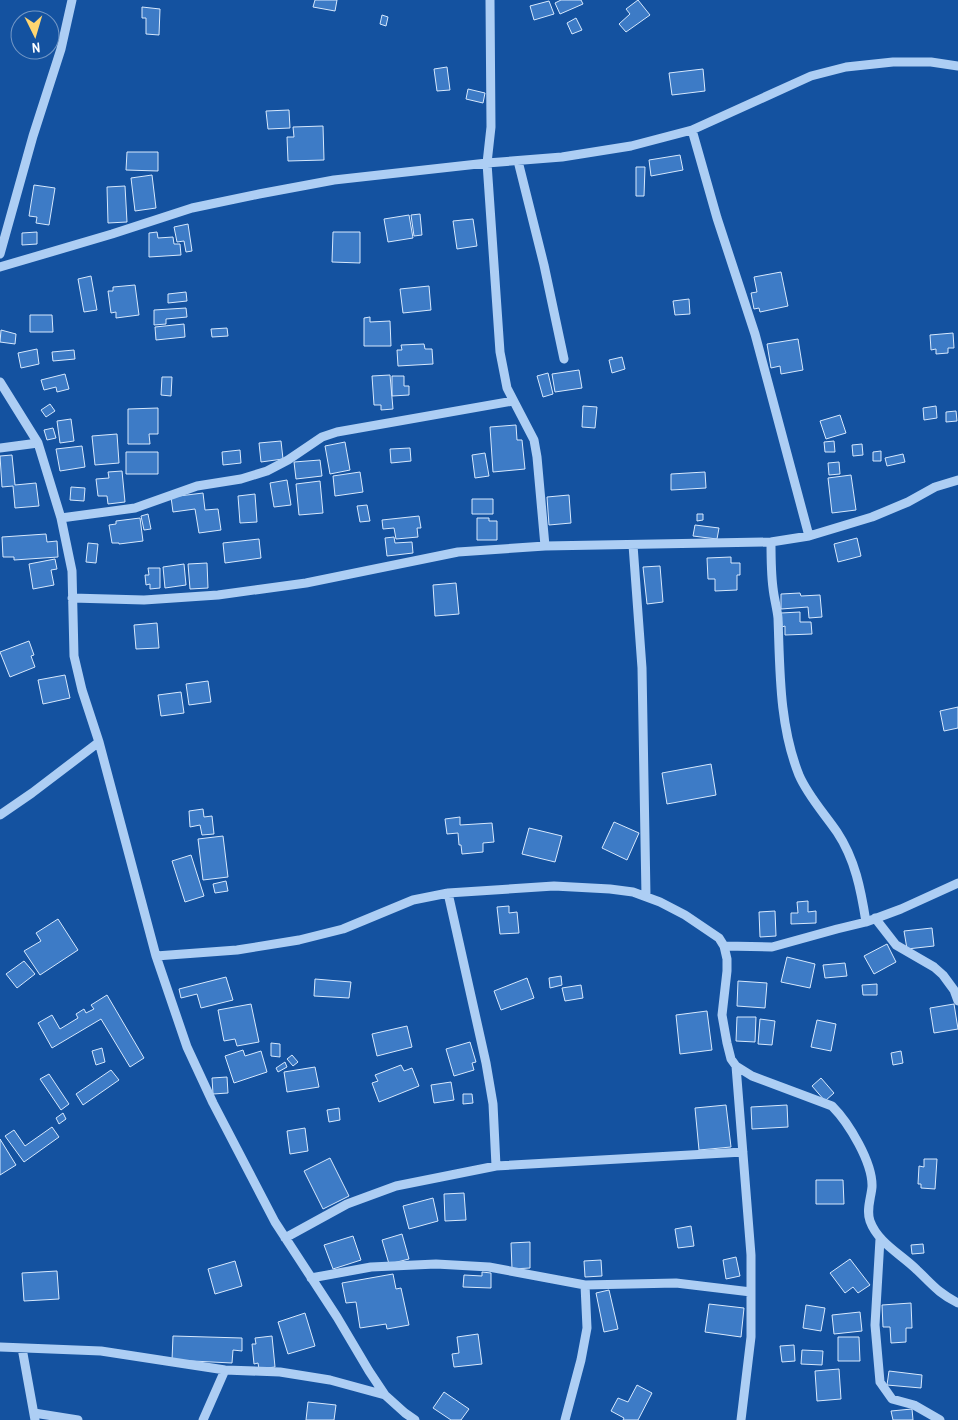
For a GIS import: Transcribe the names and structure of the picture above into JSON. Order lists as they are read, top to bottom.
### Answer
{
  "north": "bottom"
}
